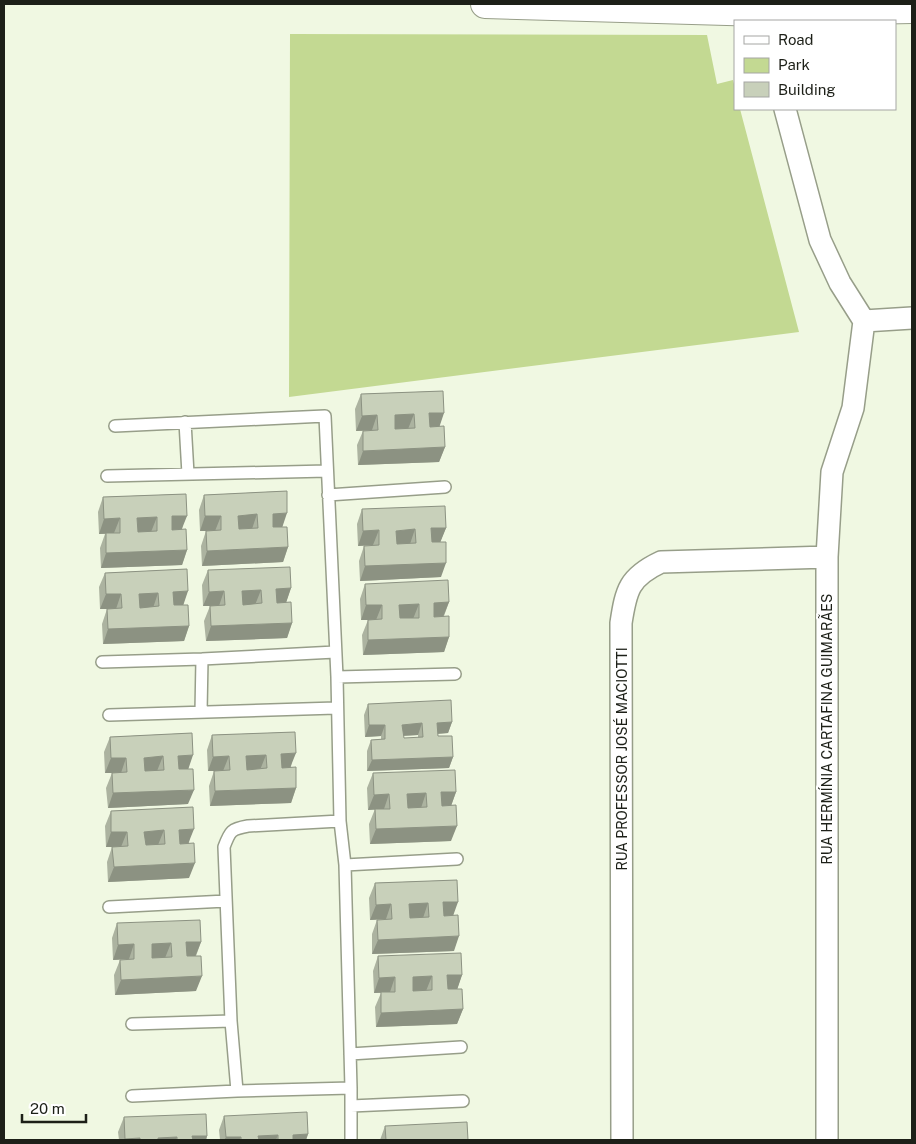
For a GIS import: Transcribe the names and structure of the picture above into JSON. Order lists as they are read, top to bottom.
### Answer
{
  "streets": {
    "street": ["RUA HERMÍNIA CARTAFINA GUIMARÃES", "RUA PROFESSOR JOSÉ MACIOTTI"]
  },
  "crossings": [
    ["RUA HERMÍNIA CARTAFINA GUIMARÃES", "RUA PROFESSOR JOSÉ MACIOTTI"]
  ],
  "legend": ["Road", "Park", "Building"],
  "scale_bar": "20 m"
}
